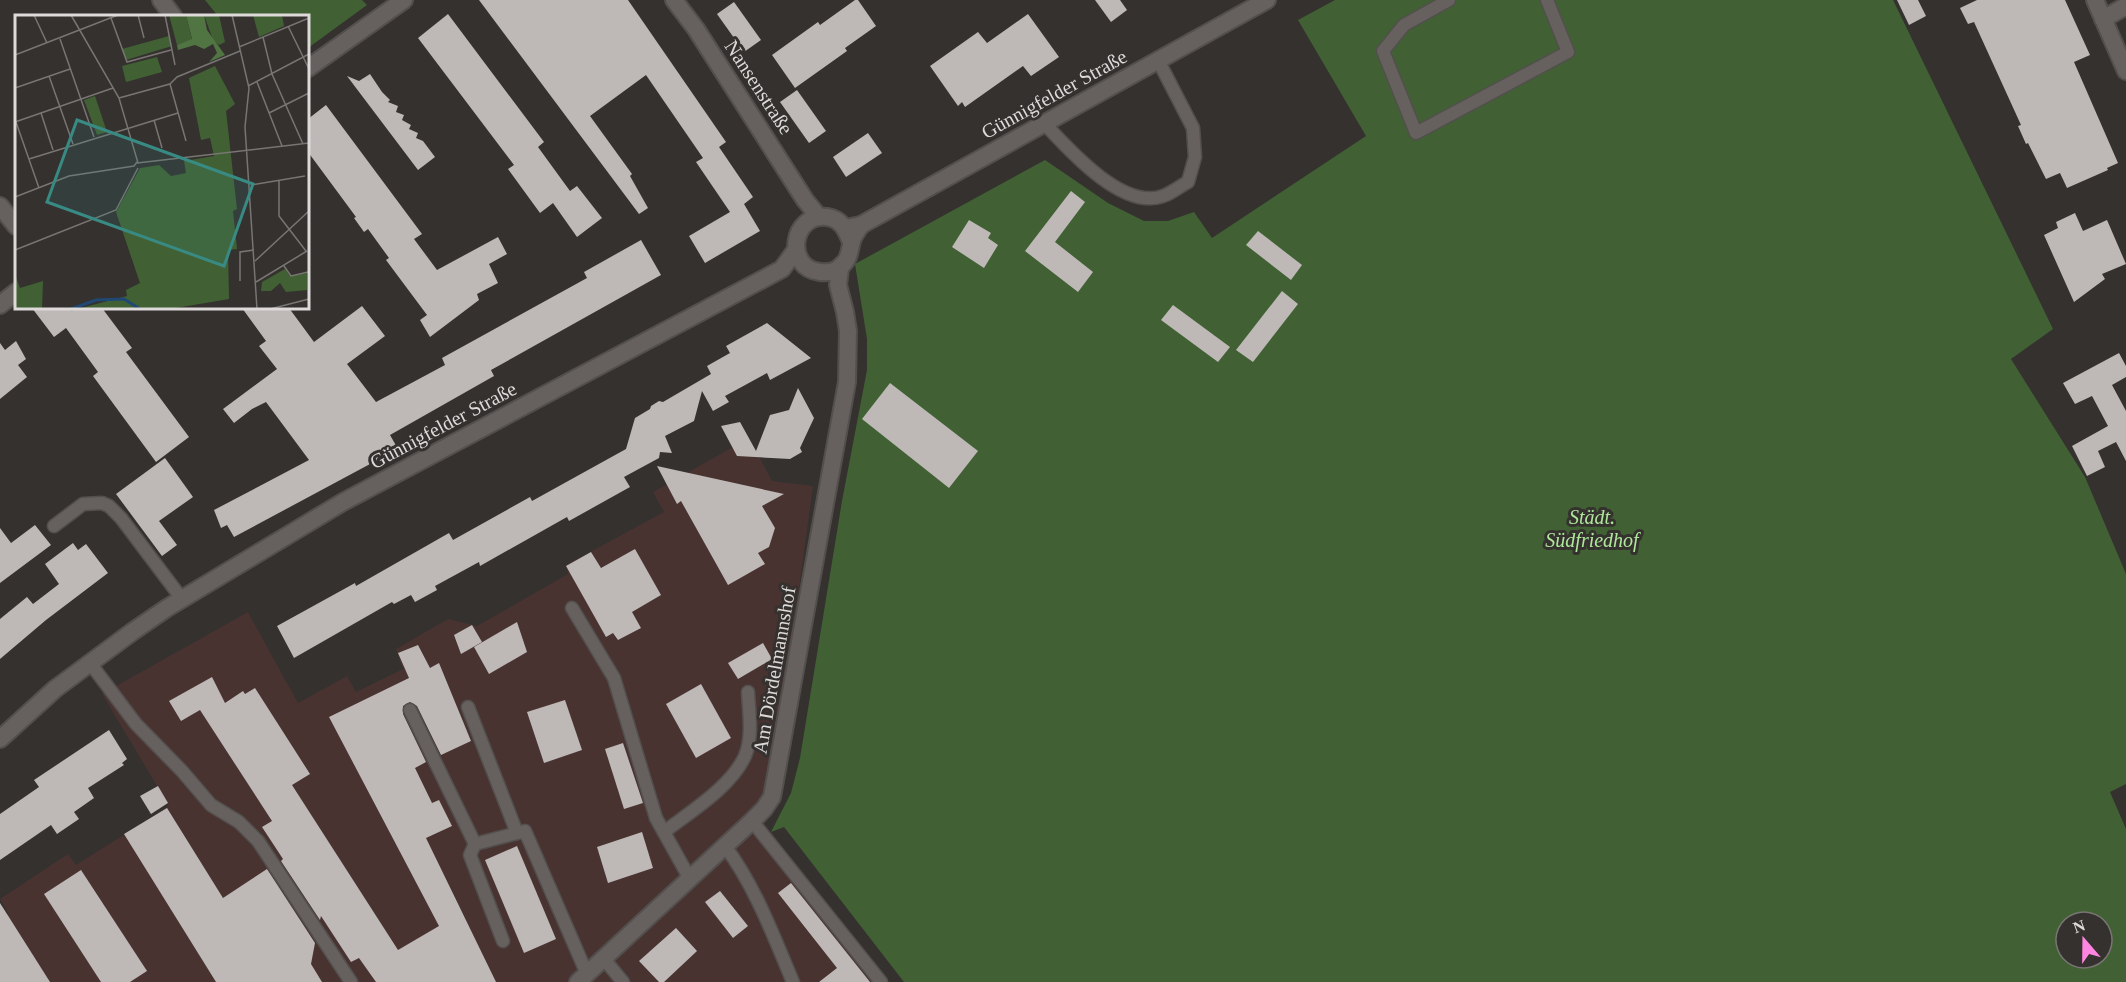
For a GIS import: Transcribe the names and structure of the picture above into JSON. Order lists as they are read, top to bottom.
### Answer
{
  "streets": {
    "street": ["Nansenstraße", "Günnigfelder Straße", "Am Dördelmannshof"]
  },
  "crossings": [
    ["Nansenstraße", "Günnigfelder Straße"],
    ["Nansenstraße", "Am Dördelmannshof"],
    ["Günnigfelder Straße", "Am Dördelmannshof"]
  ],
  "parks": ["Städt. Südfriedhof"],
  "north": "top"
}
